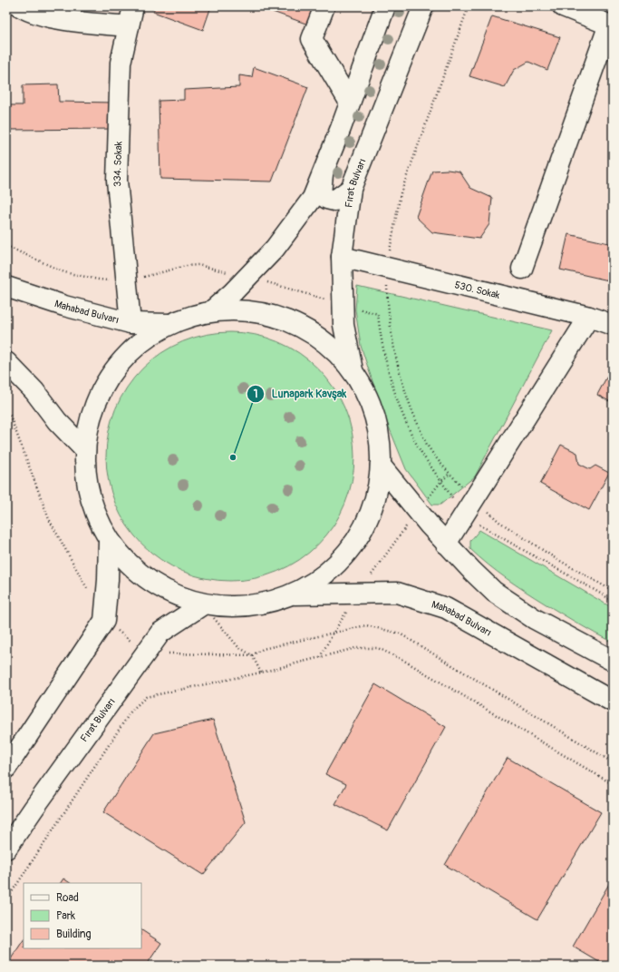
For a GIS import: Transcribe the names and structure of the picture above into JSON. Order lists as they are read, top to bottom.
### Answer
{
  "streets": {
    "main road": [
      "334. Sokak",
      "Fırat Bulvarı",
      "530. Sokak",
      "Mahabad Bulvarı"
    ]
  },
  "crossings": [
    ["334. Sokak", "Mahabad Bulvarı"],
    ["Fırat Bulvarı", "530. Sokak"]
  ],
  "places": ["Lunapark Kavşak"],
  "legend": ["Road", "Park", "Building"]
}
